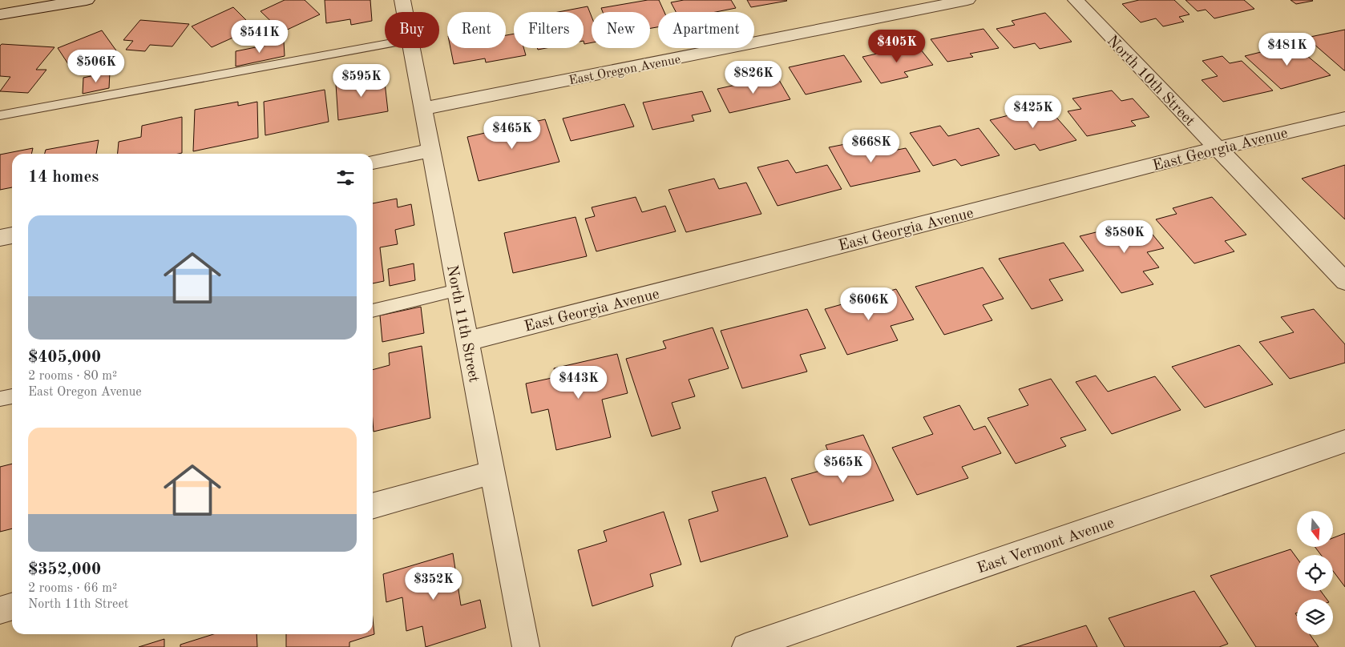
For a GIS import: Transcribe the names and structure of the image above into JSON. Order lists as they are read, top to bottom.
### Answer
{
  "streets": {
    "street": [
      "East Oregon Avenue",
      "North 10th Street",
      "East Georgia Avenue",
      "North 11th Street",
      "East Vermont Avenue"
    ]
  },
  "crossings": [
    ["East Oregon Avenue", "North 11th Street"],
    ["North 10th Street", "East Georgia Avenue"],
    ["East Georgia Avenue", "North 11th Street"]
  ],
  "north": "bottom",
  "page": {
    "chip": [
      "Buy",
      "Rent",
      "Filters",
      "New",
      "Apartment"
    ],
    "price": [
      "$541K",
      "$405K",
      "$481K",
      "$506K",
      "$826K",
      "$595K",
      "$425K",
      "$465K",
      "$668K",
      "$580K",
      "$606K",
      "$443K",
      "$565K",
      "$352K"
    ],
    "heading": "14 homes",
    "list": [
      {
        "name": "$405,000",
        "note": "2 rooms · 80 m² · East Oregon Avenue"
      },
      {
        "name": "$352,000",
        "note": "2 rooms · 66 m² · North 11th Street"
      }
    ]
  }
}
